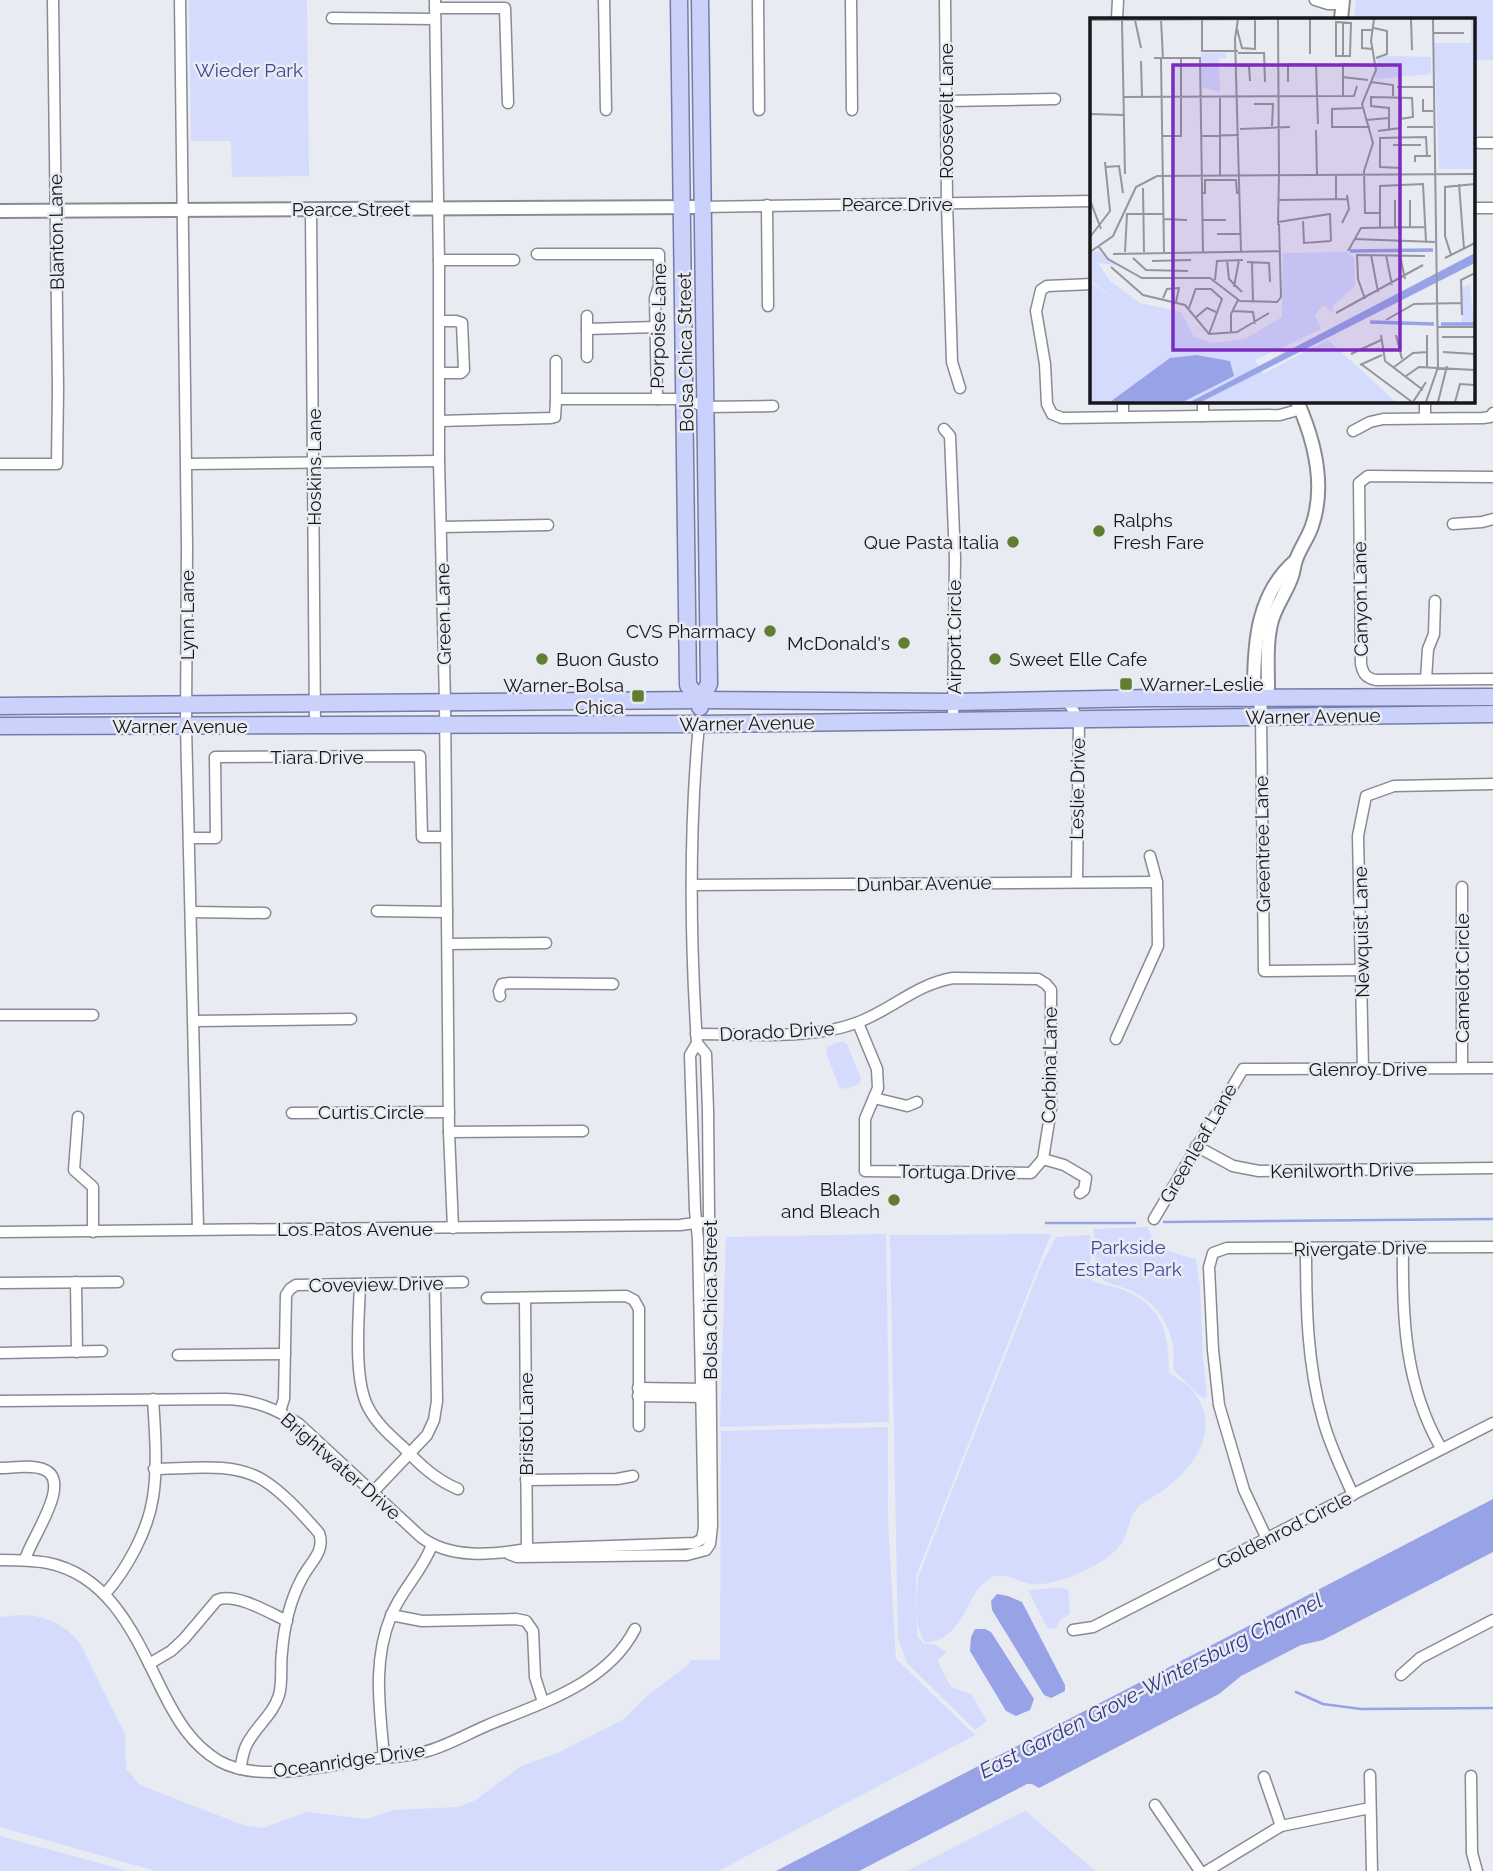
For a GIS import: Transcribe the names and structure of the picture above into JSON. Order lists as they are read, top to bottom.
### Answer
{
  "streets": {
    "main road": ["Bolsa Chica Street", "Warner Avenue"],
    "street": [
      "Roosevelt Lane",
      "Pearce Drive",
      "Pearce Street",
      "Blanton Lane",
      "Porpoise Lane",
      "Hoskins Lane",
      "Canyon Lane",
      "Green Lane",
      "Lynn Lane",
      "Airport Circle",
      "Tiara Drive",
      "Leslie Drive",
      "Greentree Lane",
      "Dunbar Avenue",
      "Newquist Lane",
      "Camelot Circle",
      "Dorado Drive",
      "Corbina Lane",
      "Glenroy Drive",
      "Curtis Circle",
      "Greenleaf Lane",
      "Kenilworth Drive",
      "Tortuga Drive",
      "Los Patos Avenue",
      "Rivergate Drive",
      "Coveview Drive",
      "Bristol Lane",
      "Brightwater Drive",
      "Goldenrod Circle",
      "Oceanridge Drive"
    ]
  },
  "crossings": [
    ["Roosevelt Lane", "Pearce Drive"],
    ["Pearce Drive", "Pearce Street"],
    ["Pearce Drive", "Bolsa Chica Street"],
    ["Pearce Street", "Blanton Lane"],
    ["Pearce Street", "Bolsa Chica Street"],
    ["Pearce Street", "Hoskins Lane"],
    ["Pearce Street", "Green Lane"],
    ["Pearce Street", "Lynn Lane"],
    ["Bolsa Chica Street", "Warner Avenue"],
    ["Bolsa Chica Street", "Dunbar Avenue"],
    ["Bolsa Chica Street", "Dorado Drive"],
    ["Bolsa Chica Street", "Los Patos Avenue"],
    ["Bolsa Chica Street", "Brightwater Drive"],
    ["Hoskins Lane", "Warner Avenue"],
    ["Green Lane", "Warner Avenue"],
    ["Green Lane", "Tiara Drive"],
    ["Green Lane", "Curtis Circle"],
    ["Green Lane", "Los Patos Avenue"],
    ["Lynn Lane", "Warner Avenue"],
    ["Lynn Lane", "Tiara Drive"],
    ["Lynn Lane", "Los Patos Avenue"],
    ["Airport Circle", "Warner Avenue"],
    ["Warner Avenue", "Leslie Drive"],
    ["Warner Avenue", "Greentree Lane"],
    ["Leslie Drive", "Dunbar Avenue"],
    ["Greentree Lane", "Newquist Lane"],
    ["Newquist Lane", "Glenroy Drive"],
    ["Camelot Circle", "Glenroy Drive"],
    ["Dorado Drive", "Corbina Lane"],
    ["Corbina Lane", "Tortuga Drive"],
    ["Glenroy Drive", "Greenleaf Lane"],
    ["Greenleaf Lane", "Kenilworth Drive"],
    ["Rivergate Drive", "Goldenrod Circle"],
    ["Bristol Lane", "Brightwater Drive"]
  ],
  "water": ["East Garden Grove-Wintersburg Channel"],
  "parks": ["Wieder Park", "Parkside Estates Park"],
  "places": {
    "other": [
      "Ralphs Fresh Fare",
      "Que Pasta Italia",
      "CVS Pharmacy",
      "McDonald's",
      "Buon Gusto",
      "Sweet Elle Cafe",
      "Blades and Bleach"
    ],
    "transit": ["Warner-Leslie", "Warner-Bolsa Chica"]
  }
}
